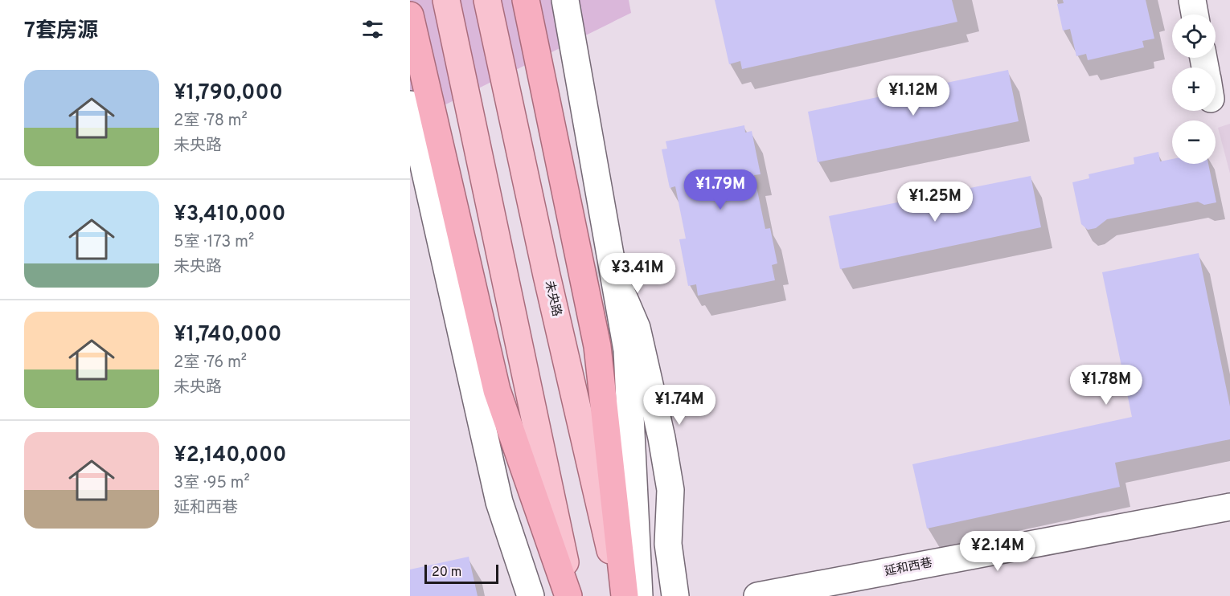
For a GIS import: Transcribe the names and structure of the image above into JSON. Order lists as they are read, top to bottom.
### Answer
{
  "streets": {
    "main road": ["未央路", "延和西巷"]
  },
  "scale_bar": "20 m",
  "page": {
    "heading": "7套房源",
    "map_buttons": ["+", "−"],
    "list": [
      {
        "name": "¥1,790,000",
        "note": "2室 · 78 m² · 未央路"
      },
      {
        "name": "¥3,410,000",
        "note": "5室 · 173 m² · 未央路"
      },
      {
        "name": "¥1,740,000",
        "note": "2室 · 76 m² · 未央路"
      },
      {
        "name": "¥2,140,000",
        "note": "3室 · 95 m² · 延和西巷"
      }
    ],
    "price": [
      "¥1.12M",
      "¥1.79M",
      "¥1.25M",
      "¥3.41M",
      "¥1.78M",
      "¥1.74M",
      "¥2.14M"
    ],
    "scale": "20 m"
  }
}
